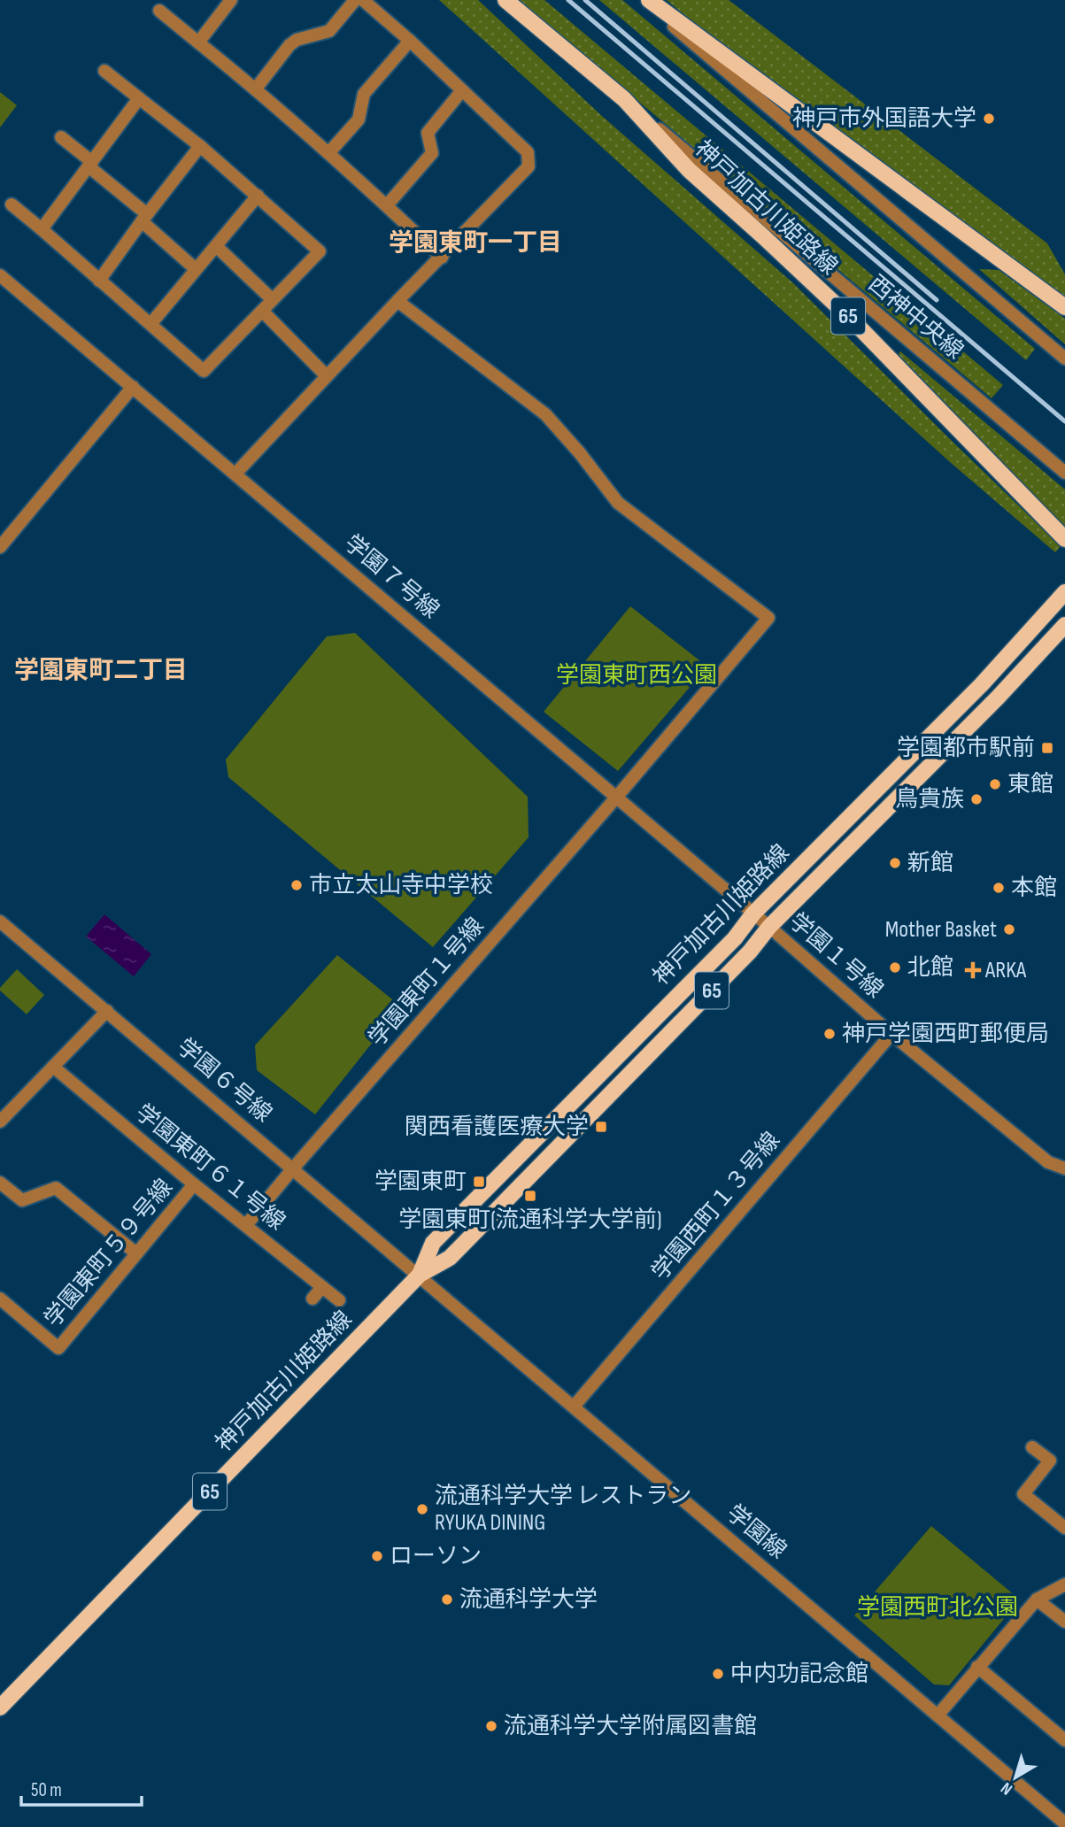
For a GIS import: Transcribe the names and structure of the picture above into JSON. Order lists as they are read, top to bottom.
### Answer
{
  "streets": {
    "main road": ["神戸加古川姫路線", "65"],
    "street": [
      "西神中央線",
      "学園７号線",
      "学園１号線",
      "学園東町１号線",
      "学園６号線",
      "学園東町６１号線",
      "学園西町１３号線",
      "学園東町５９号線",
      "学園線"
    ]
  },
  "crossings": [
    ["神戸加古川姫路線", "西神中央線"],
    ["神戸加古川姫路線", "学園７号線"],
    ["神戸加古川姫路線", "学園１号線"],
    ["神戸加古川姫路線", "学園６号線"],
    ["神戸加古川姫路線", "学園線"],
    ["学園７号線", "学園１号線"],
    ["学園７号線", "学園東町１号線"],
    ["学園１号線", "学園西町１３号線"],
    ["学園東町１号線", "学園６号線"],
    ["学園東町１号線", "学園東町６１号線"],
    ["学園６号線", "学園線"],
    ["学園東町６１号線", "学園東町５９号線"],
    ["学園西町１３号線", "学園線"]
  ],
  "districts": ["学園東町一丁目", "学園東町二丁目"],
  "parks": ["学園東町西公園", "学園西町北公園"],
  "places": {
    "other": [
      "神戸市外国語大学",
      "東館",
      "鳥貴族",
      "新館",
      "市立太山寺中学校",
      "本館",
      "Mother Basket",
      "北館",
      "神戸学園西町郵便局",
      "流通科学大学 レストラン RYUKA DINING",
      "ローソン",
      "流通科学大学",
      "中内功記念館",
      "流通科学大学附属図書館"
    ],
    "transit": [
      "学園都市駅前",
      "関西看護医療大学",
      "学園東町",
      "学園東町(流通科学大学前)"
    ],
    "health": ["ARKA"]
  },
  "scale_bar": "50 m",
  "north": "bottom left"
}
